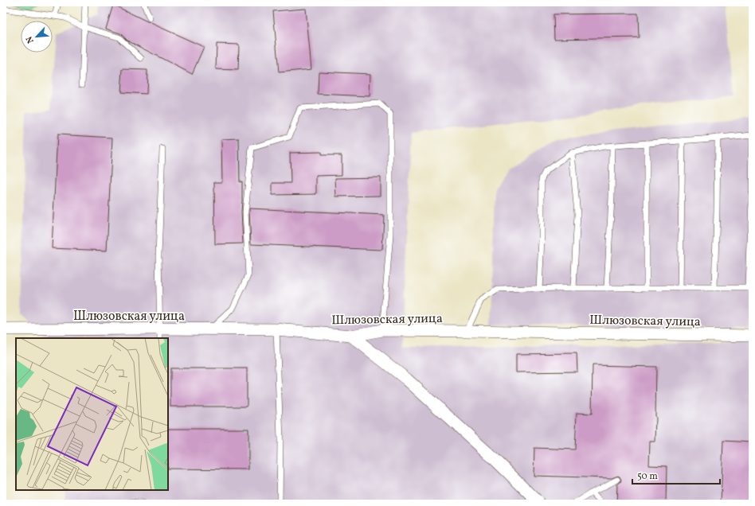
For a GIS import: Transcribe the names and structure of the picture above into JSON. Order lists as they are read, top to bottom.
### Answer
{
  "streets": {
    "street": ["Шлюзовская улица"]
  },
  "scale_bar": "50 m",
  "north": "bottom left"
}
